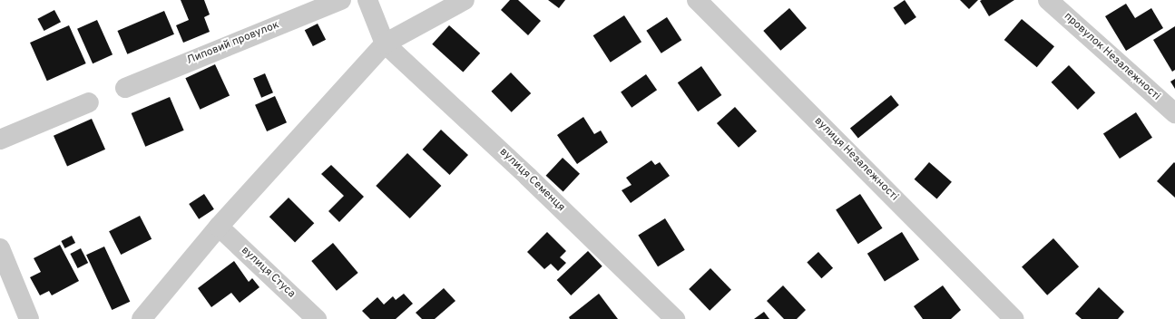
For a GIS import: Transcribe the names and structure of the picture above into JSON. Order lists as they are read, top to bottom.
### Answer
{
  "streets": {
    "street": [
      "Липовий провулок",
      "провулок Незалежності",
      "вулиця Незалежності",
      "вулиця Семенця",
      "вулиця Стуса"
    ]
  }
}
